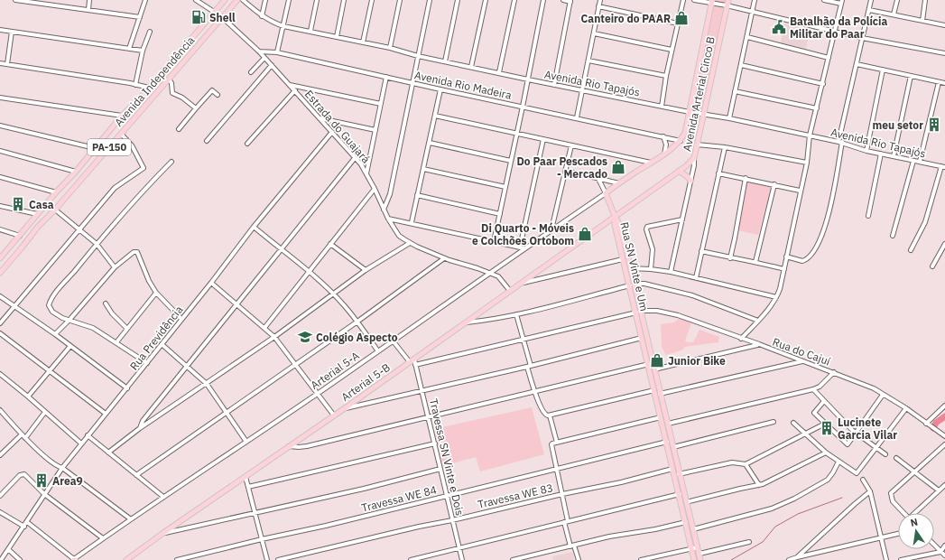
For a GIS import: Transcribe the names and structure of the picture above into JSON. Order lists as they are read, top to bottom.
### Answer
{
  "streets": {
    "main road": [
      "Avenida Independência",
      "Avenida Arterial Cinco B",
      "PA-150",
      "Rua SN Vinte e Um",
      "Arterial 5-B"
    ],
    "street": [
      "Avenida Rio Tapajós",
      "Avenida Rio Madeira",
      "Estrada do Guajará",
      "Rua Previdência",
      "Rua do Cajuí",
      "Arterial 5-A",
      "Travessa SN Vinte e Dois",
      "Travessa WE 83",
      "Travessa WE 84"
    ]
  },
  "crossings": [
    ["Avenida Independência", "Estrada do Guajará"],
    ["Avenida Rio Tapajós", "Avenida Arterial Cinco B"],
    ["Avenida Rio Madeira", "Estrada do Guajará"],
    ["Avenida Arterial Cinco B", "Rua SN Vinte e Um"],
    ["Avenida Arterial Cinco B", "Arterial 5-B"],
    ["Estrada do Guajará", "Rua Previdência"],
    ["Estrada do Guajará", "Arterial 5-A"],
    ["Estrada do Guajará", "Arterial 5-B"],
    ["Rua SN Vinte e Um", "Rua do Cajuí"],
    ["Rua SN Vinte e Um", "Arterial 5-B"],
    ["Rua SN Vinte e Um", "Travessa WE 83"],
    ["Rua SN Vinte e Um", "Travessa WE 84"],
    ["Rua do Cajuí", "Travessa SN Vinte e Dois"],
    ["Arterial 5-B", "Travessa SN Vinte e Dois"],
    ["Travessa SN Vinte e Dois", "Travessa WE 83"],
    ["Travessa SN Vinte e Dois", "Travessa WE 84"]
  ],
  "places": {
    "fuel station": ["Shell"],
    "shop": [
      "Canteiro do PAAR",
      "Do Paar Pescados - Mercado",
      "Di Quarto - Móveis e Colchões Ortobom",
      "Junior Bike"
    ],
    "public building": ["Batalhão da Polícia Militar do Paar"],
    "building": [
      "meu setor",
      "Casa",
      "Lucinete Garcia Vilar",
      "Area9"
    ],
    "school or university": ["Colégio Aspecto"]
  },
  "north": "top"
}
